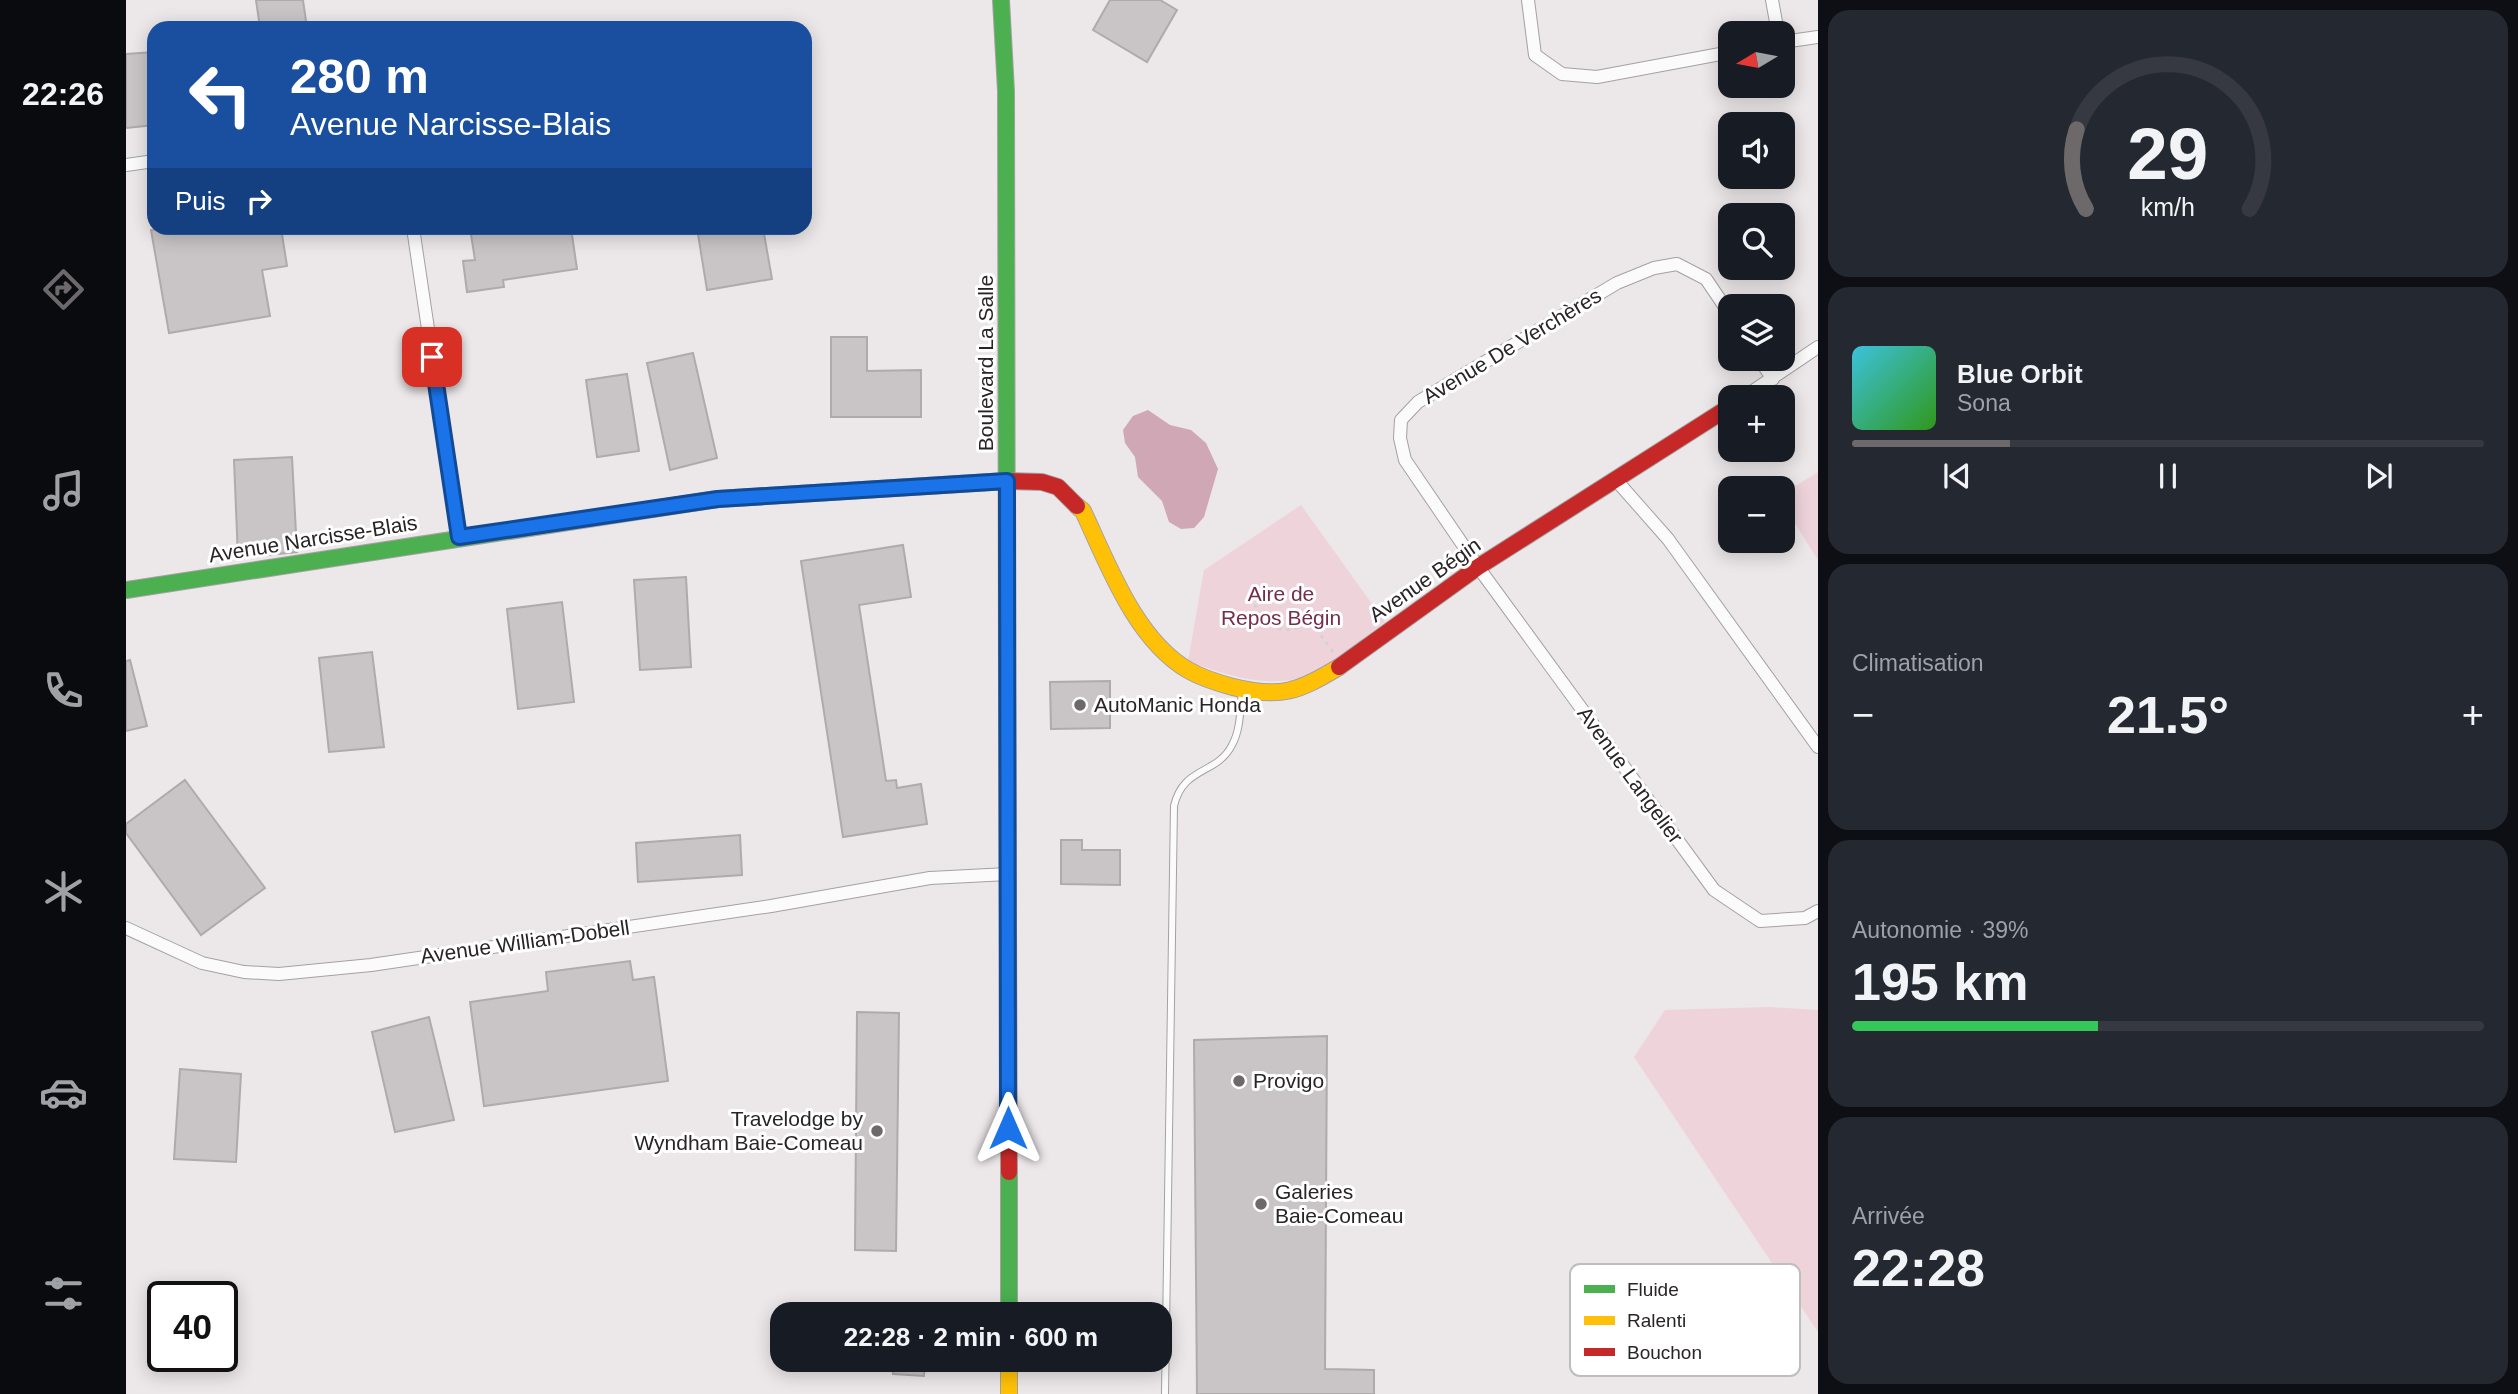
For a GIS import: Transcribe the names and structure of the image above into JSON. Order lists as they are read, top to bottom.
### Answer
{
  "streets": {
    "street": [
      "Avenue De Verchères",
      "Boulevard La Salle",
      "Avenue Narcisse-Blais",
      "Avenue Bégin",
      "Avenue Langelier",
      "Avenue William-Dobell"
    ]
  },
  "crossings": [
    ["Avenue De Verchères", "Avenue Bégin"],
    ["Avenue De Verchères", "Avenue Langelier"],
    ["Boulevard La Salle", "Avenue Narcisse-Blais"],
    ["Boulevard La Salle", "Avenue Bégin"],
    ["Boulevard La Salle", "Avenue William-Dobell"],
    ["Avenue Narcisse-Blais", "Avenue Bégin"],
    ["Avenue Bégin", "Avenue Langelier"]
  ],
  "parks": ["Aire de Repos Bégin"],
  "places": [
    "AutoManic Honda",
    "Provigo",
    "Travelodge by Wyndham Baie-Comeau",
    "Galeries Baie-Comeau"
  ],
  "legend": ["Fluide", "Ralenti", "Bouchon"],
  "north": "left",
  "page": {
    "tabs": "22:26",
    "map_buttons": ["+", "−"],
    "turn": ["280 m", "Avenue Narcisse-Blais"],
    "then": "Puis",
    "song": ["Blue Orbit", "Sona"],
    "tile": [
      "Climatisation",
      ["Autonomie · 39%", "195 km"],
      ["Arrivée", "22:28"]
    ],
    "heat": ["−", "21.5°", "+"],
    "limit": "40",
    "trip": "22:28 · 2 min · 600 m",
    "gauge": ["29", "km/h"]
  }
}
